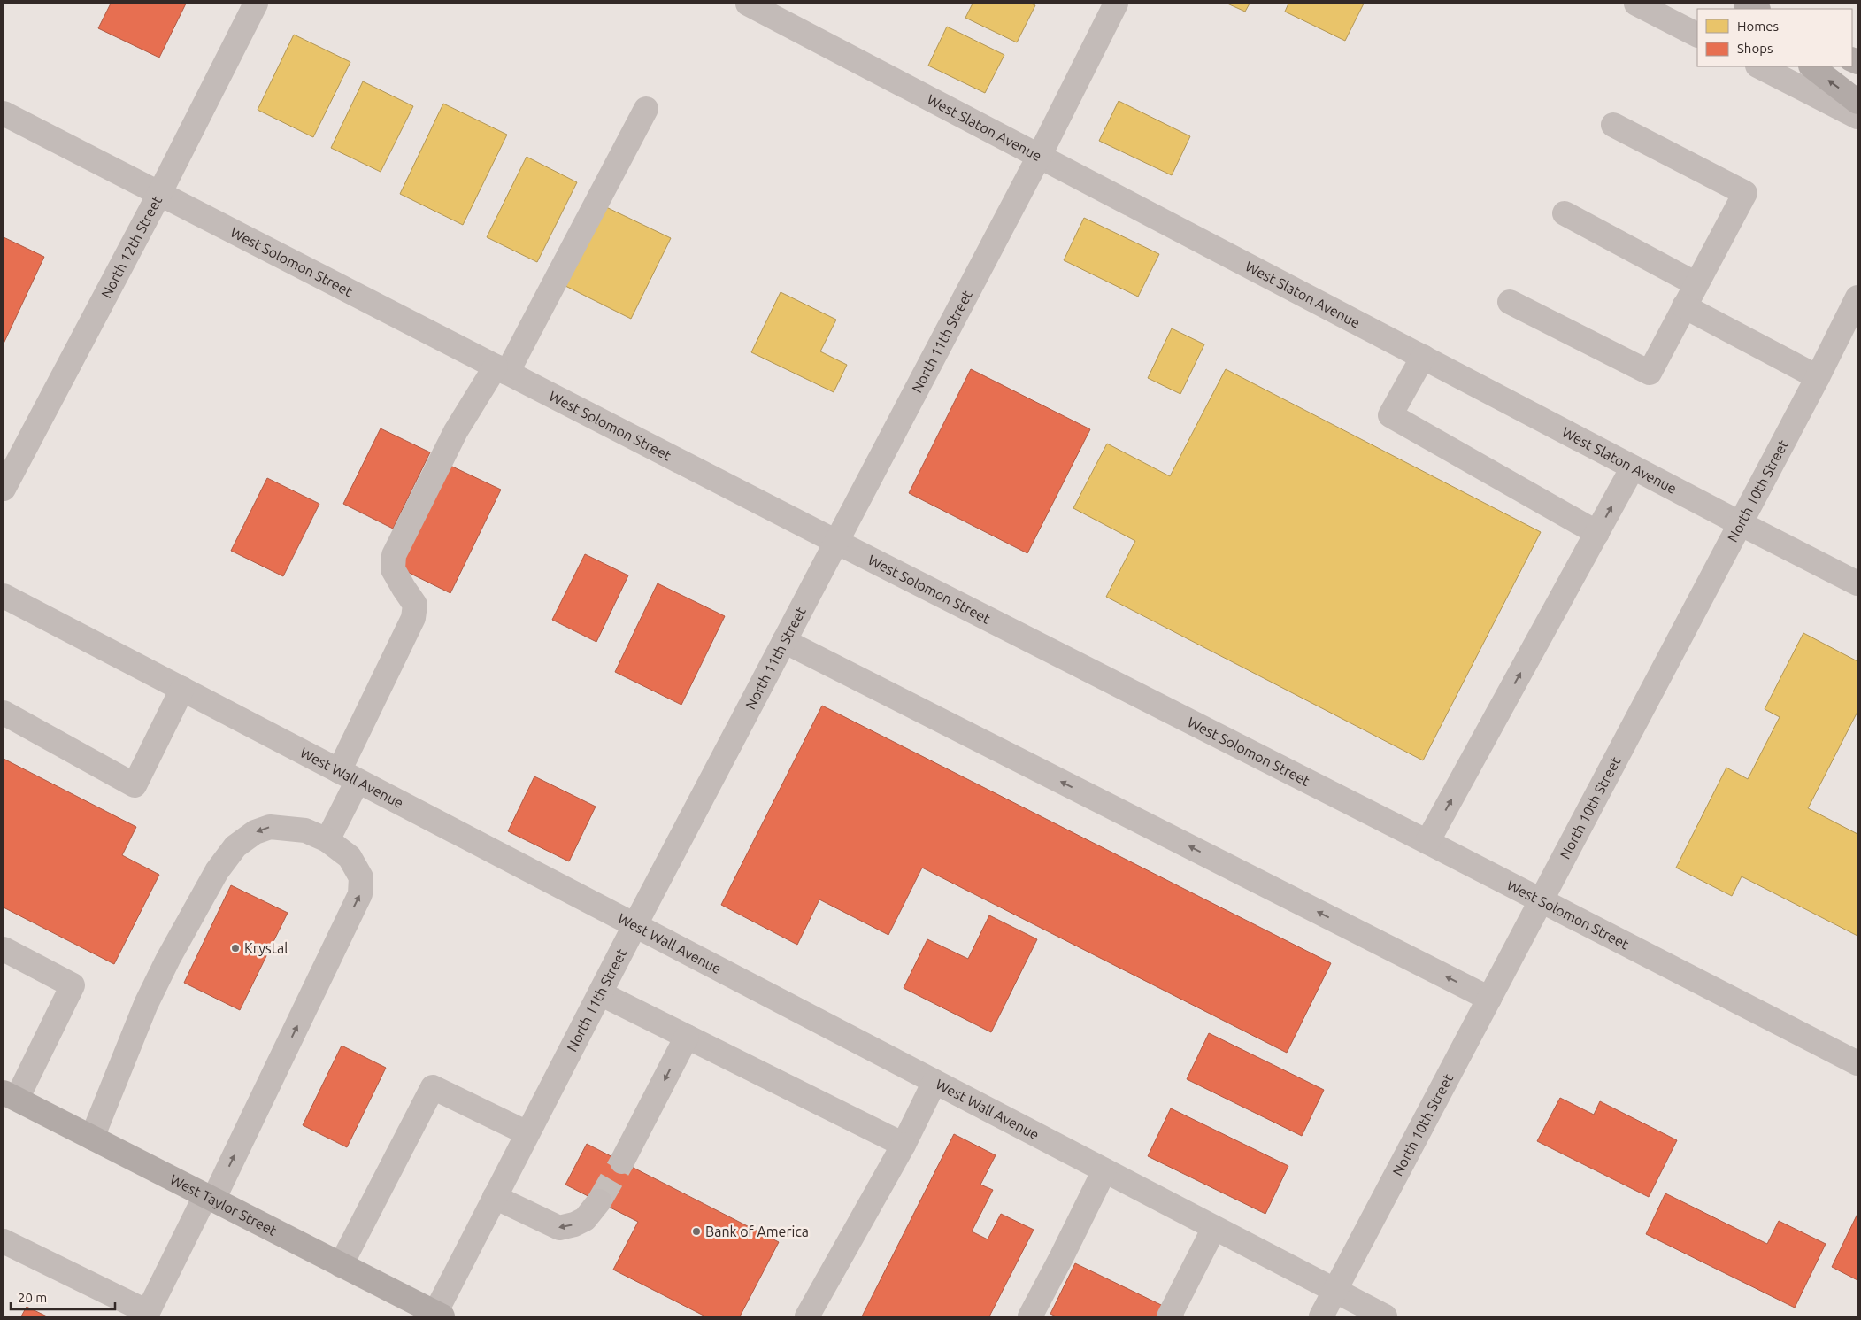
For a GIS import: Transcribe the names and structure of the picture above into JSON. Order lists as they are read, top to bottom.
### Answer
{
  "streets": {
    "main road": ["West Taylor Street"],
    "street": [
      "West Slaton Avenue",
      "North 12th Street",
      "West Solomon Street",
      "North 11th Street",
      "North 10th Street",
      "West Wall Avenue"
    ]
  },
  "crossings": [
    ["West Slaton Avenue", "North 11th Street"],
    ["West Slaton Avenue", "North 10th Street"],
    ["North 12th Street", "West Solomon Street"],
    ["West Solomon Street", "North 11th Street"],
    ["West Solomon Street", "North 10th Street"],
    ["North 11th Street", "West Wall Avenue"],
    ["North 11th Street", "West Taylor Street"],
    ["North 10th Street", "West Wall Avenue"]
  ],
  "places": ["Krystal", "Bank of America"],
  "legend": ["Homes", "Shops"],
  "scale_bar": "20 m"
}
